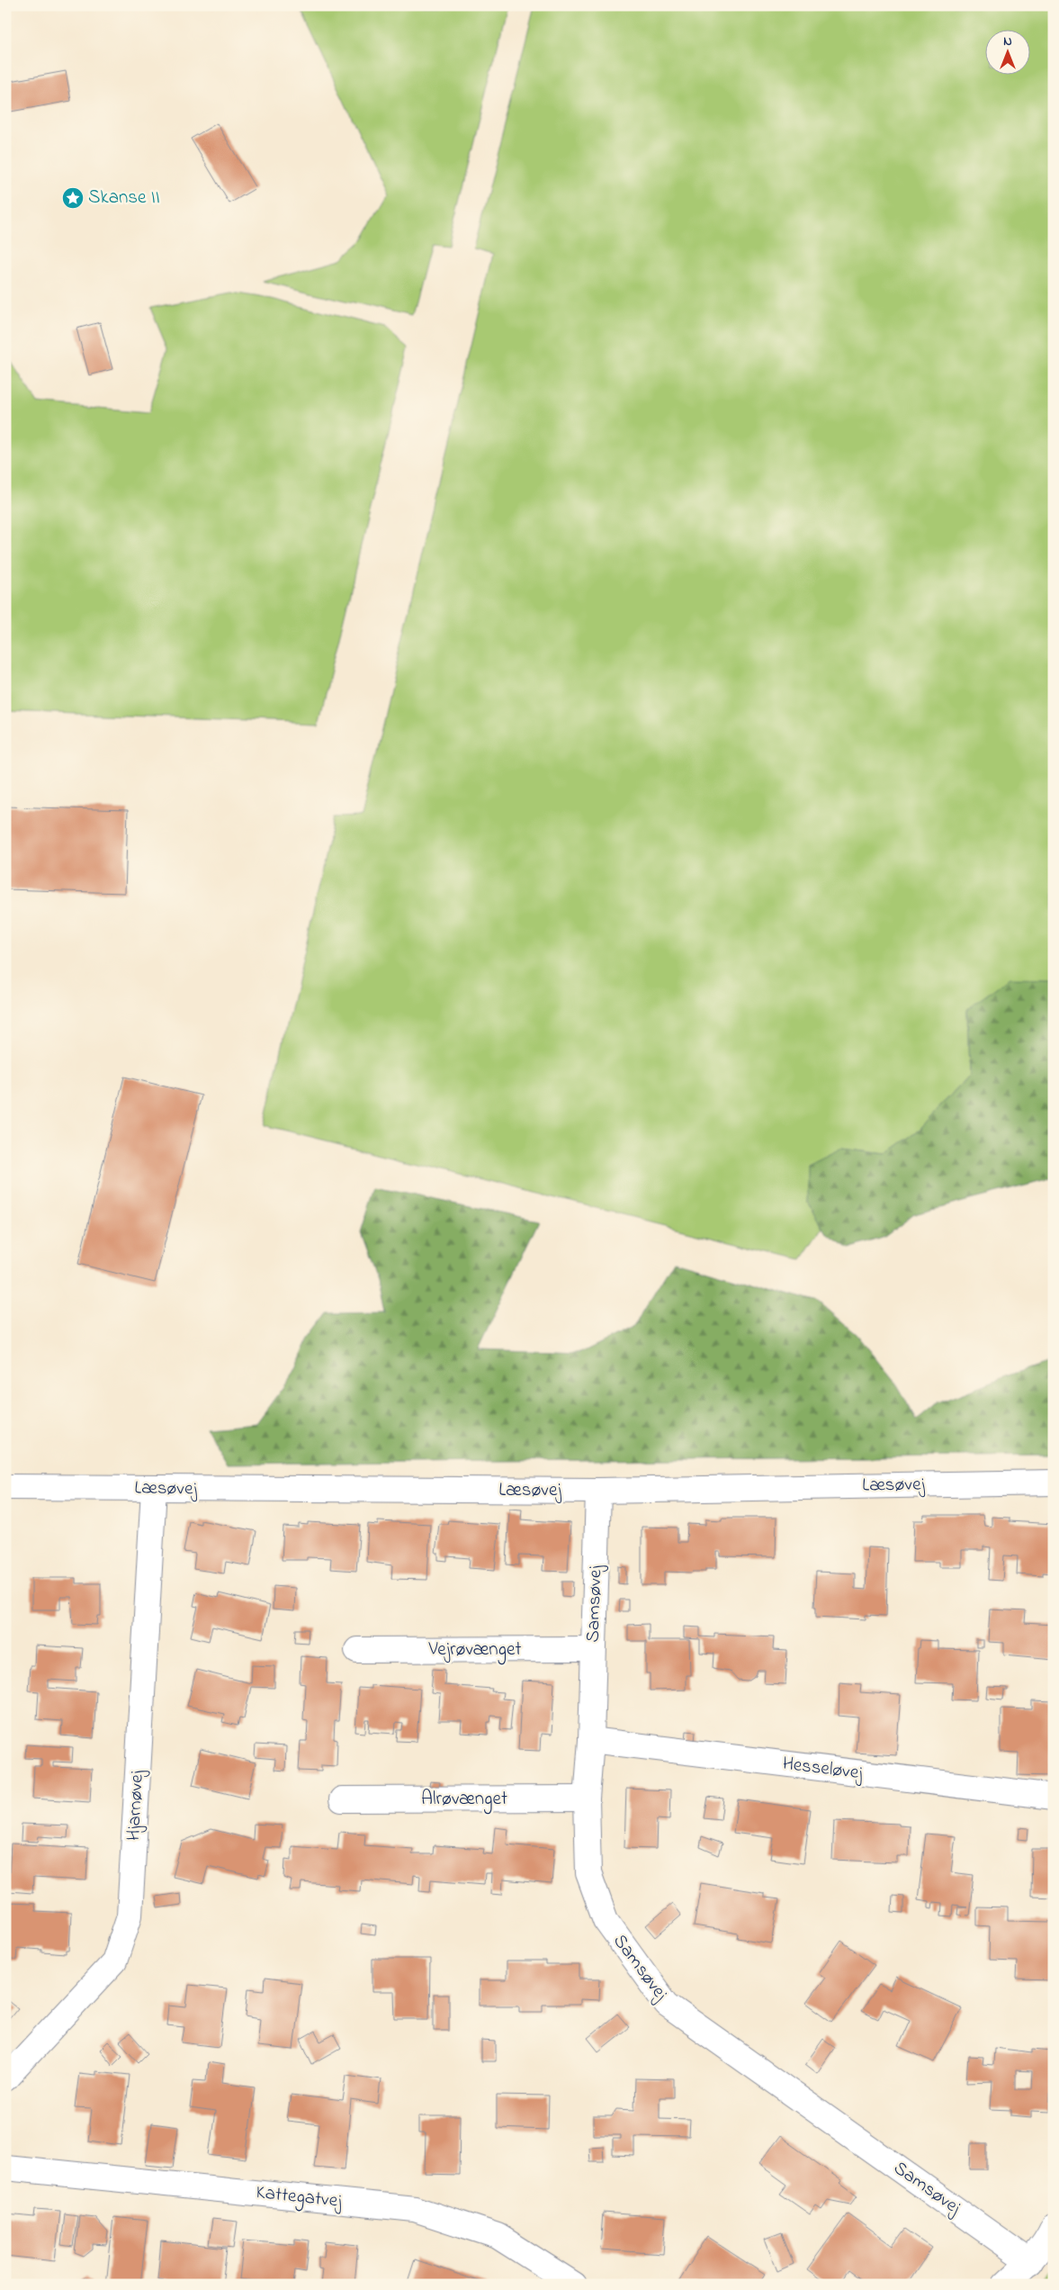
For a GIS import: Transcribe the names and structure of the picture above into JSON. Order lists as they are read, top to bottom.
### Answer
{
  "streets": {
    "street": [
      "Læsøvej",
      "Samsøvej",
      "Vejrøvænget",
      "Hesseløvej",
      "Alrøvænget",
      "Hjarnøvej",
      "Kattegatvej"
    ]
  },
  "crossings": [
    ["Læsøvej", "Samsøvej"],
    ["Læsøvej", "Hjarnøvej"],
    ["Samsøvej", "Vejrøvænget"],
    ["Samsøvej", "Hesseløvej"],
    ["Samsøvej", "Alrøvænget"]
  ],
  "places": {
    "place": ["Skanse II"]
  },
  "north": "top"
}
